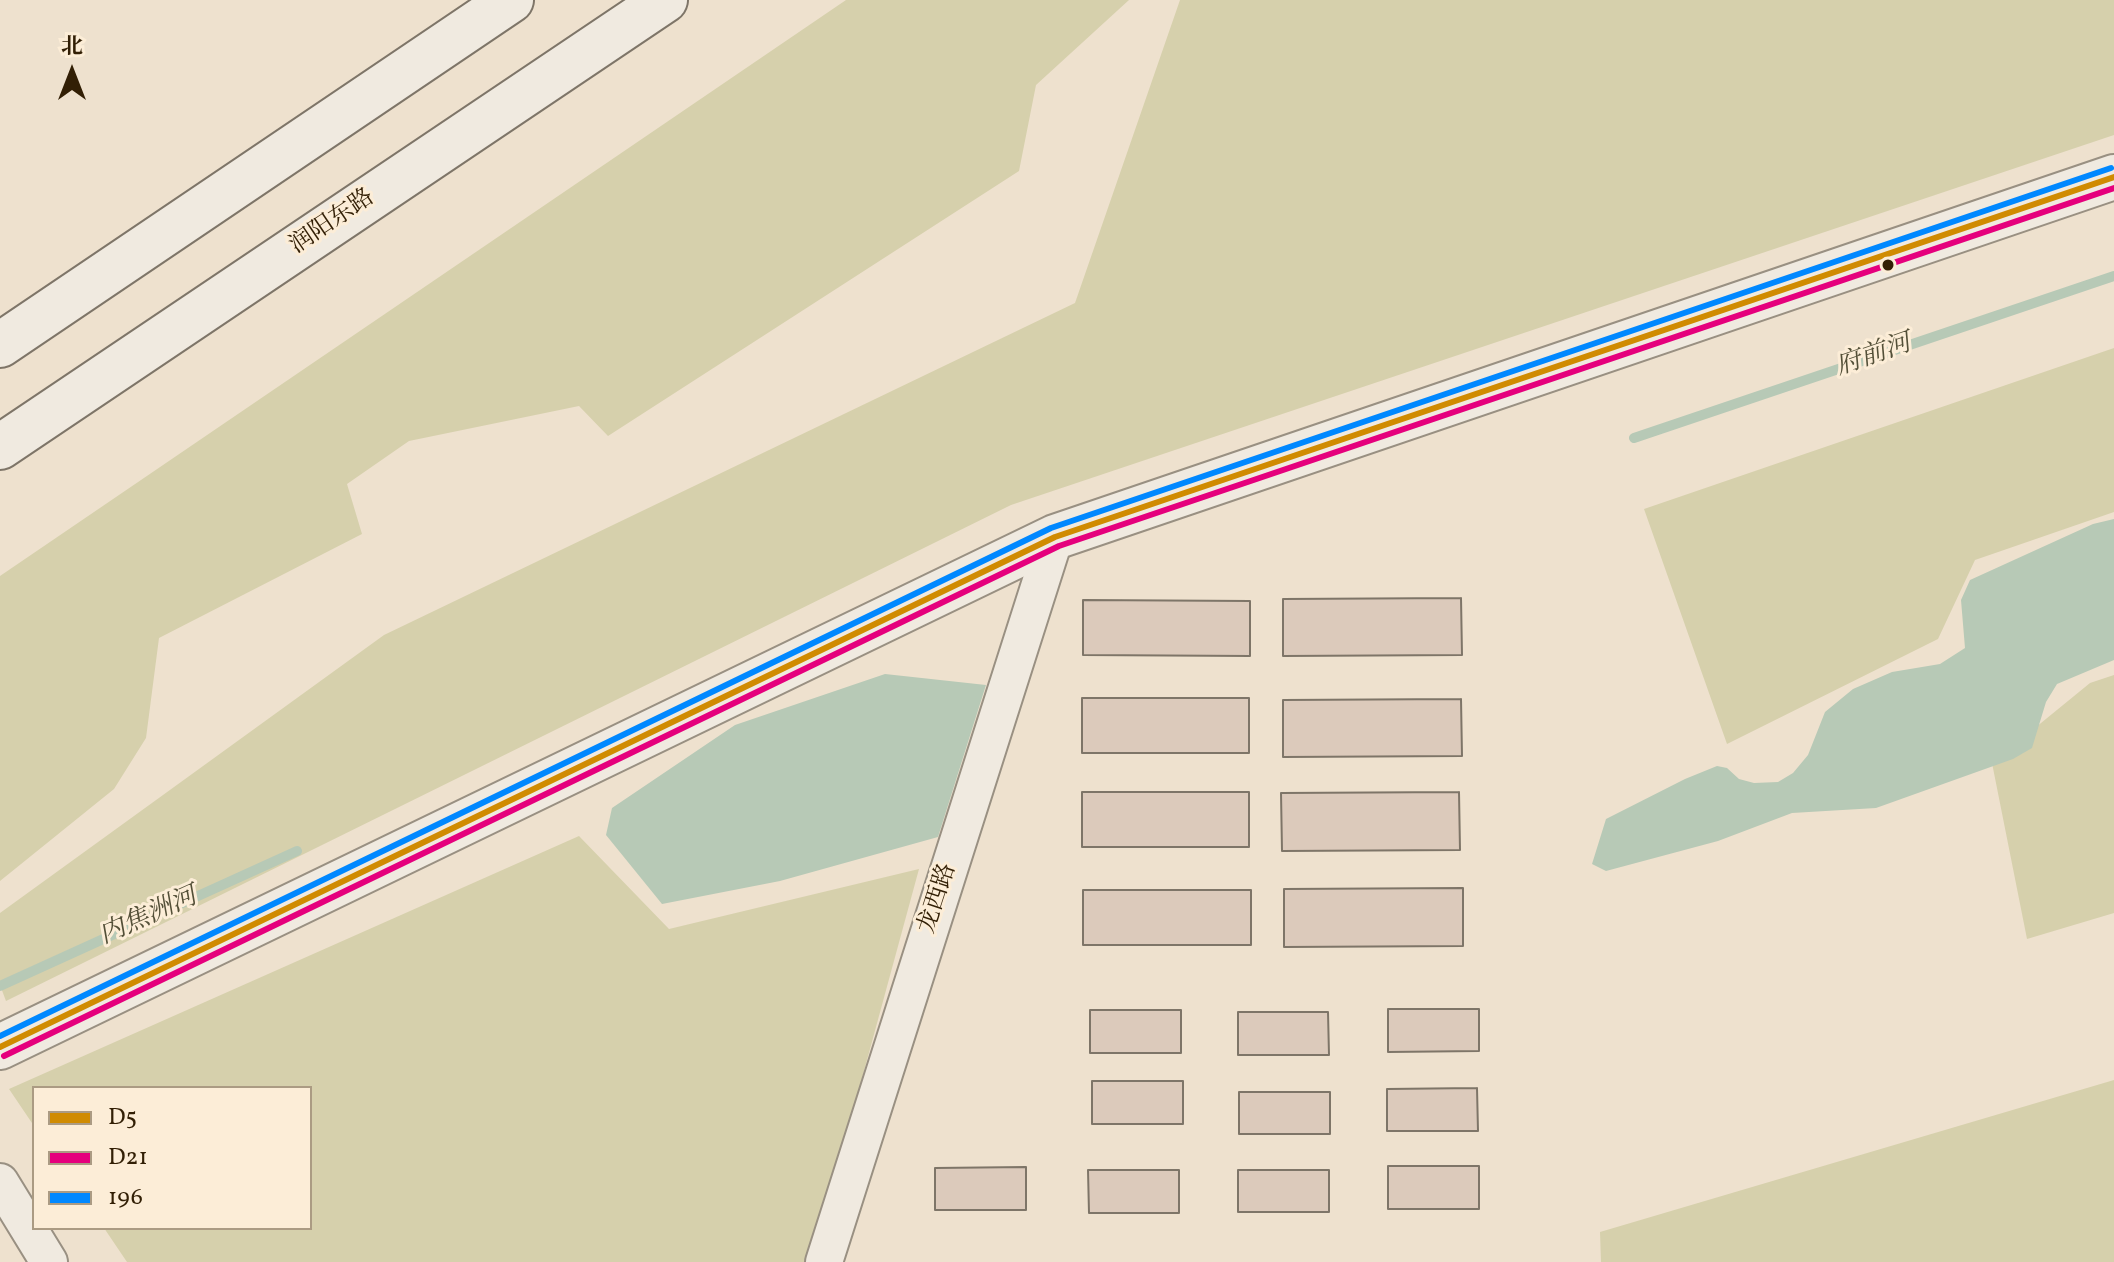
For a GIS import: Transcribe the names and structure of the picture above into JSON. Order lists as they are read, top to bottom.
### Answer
{
  "streets": {
    "street": ["润阳东路", "龙西路"]
  },
  "water": ["府前河", "内焦洲河"],
  "lines": ["transit line 196", "transit line D5", "transit line D21"],
  "legend": ["D5", "D21", "196"],
  "north": "top"
}
